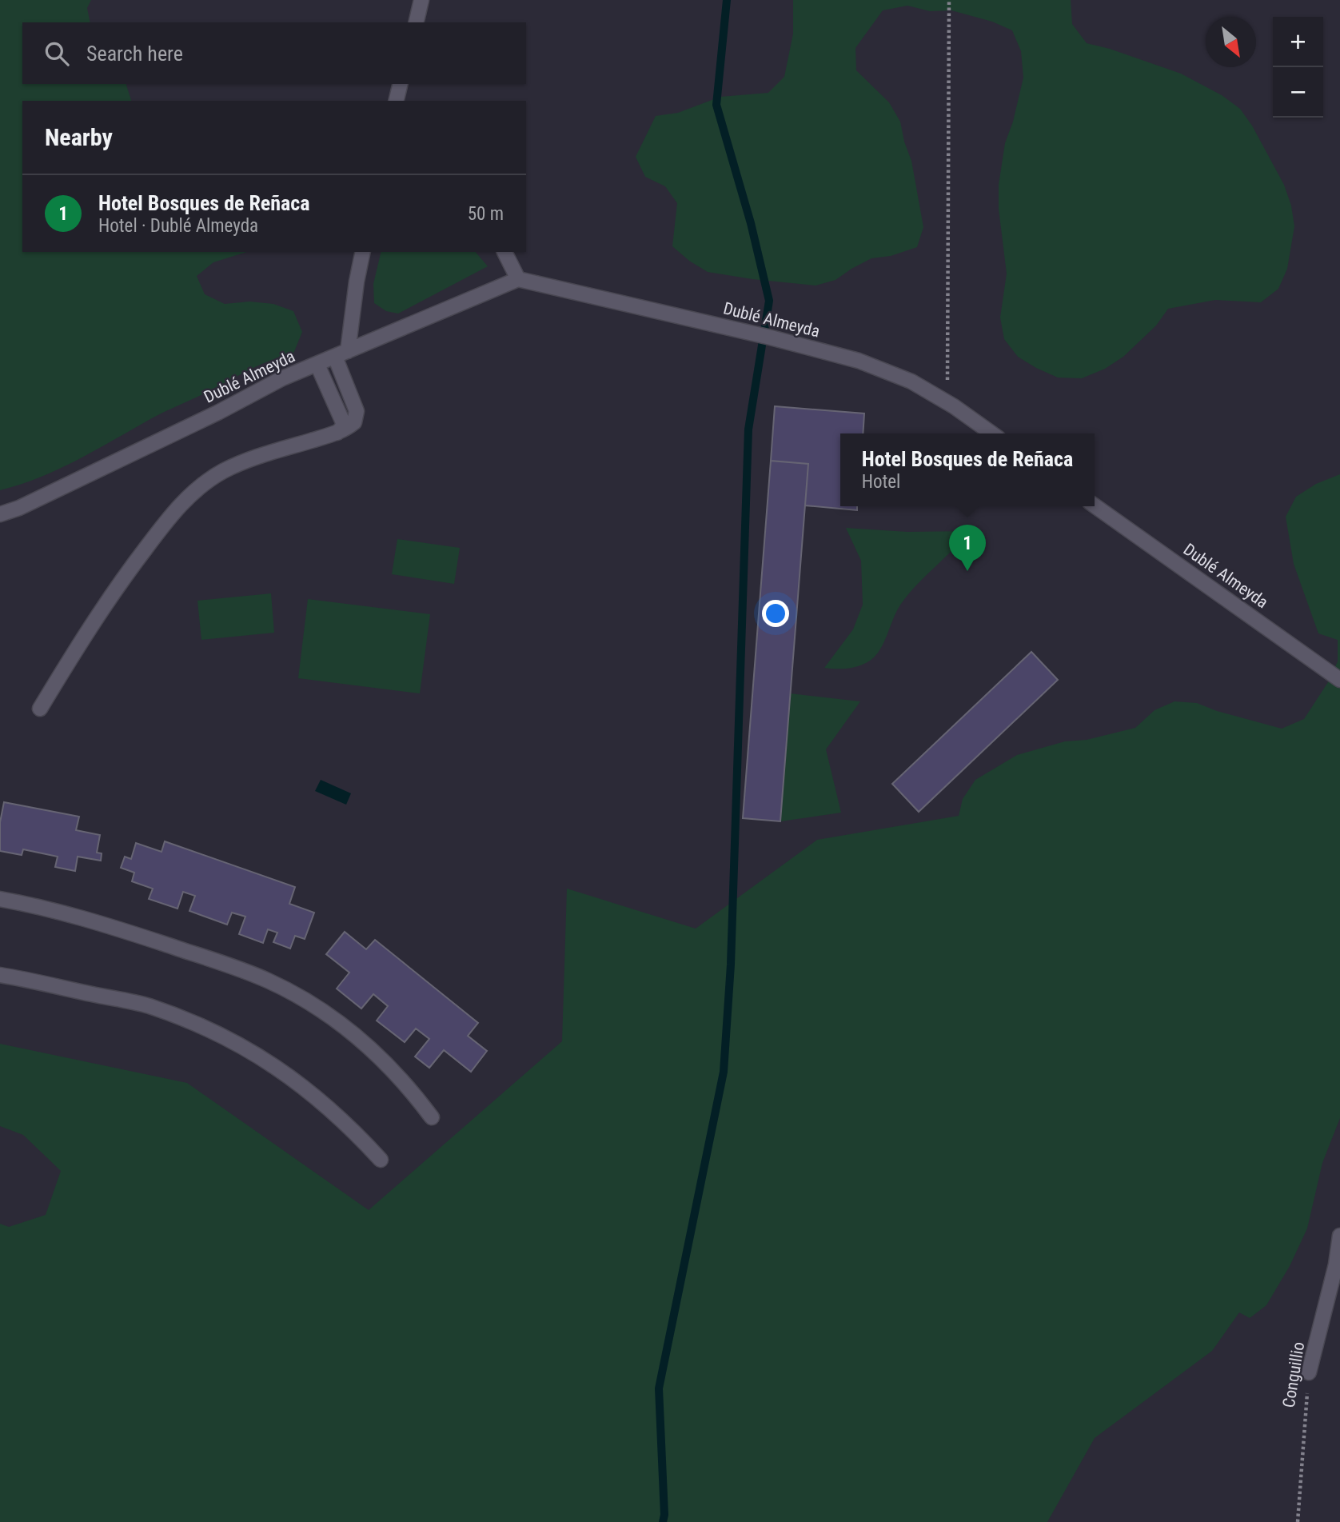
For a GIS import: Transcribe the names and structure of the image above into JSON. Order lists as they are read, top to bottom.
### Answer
{
  "streets": {
    "street": ["Dublé Almeyda", "Conguillio"]
  },
  "north": "bottom right",
  "page": {
    "map_buttons": ["+", "−"],
    "search": "Search here",
    "heading": "Nearby",
    "list": [
      {
        "mark": "1",
        "name": "Hotel Bosques de Reñaca",
        "note": "Hotel · Dublé Almeyda",
        "value": "50 m"
      }
    ],
    "popup": ["Hotel Bosques de Reñaca", "Hotel"],
    "pins": "1"
  }
}
